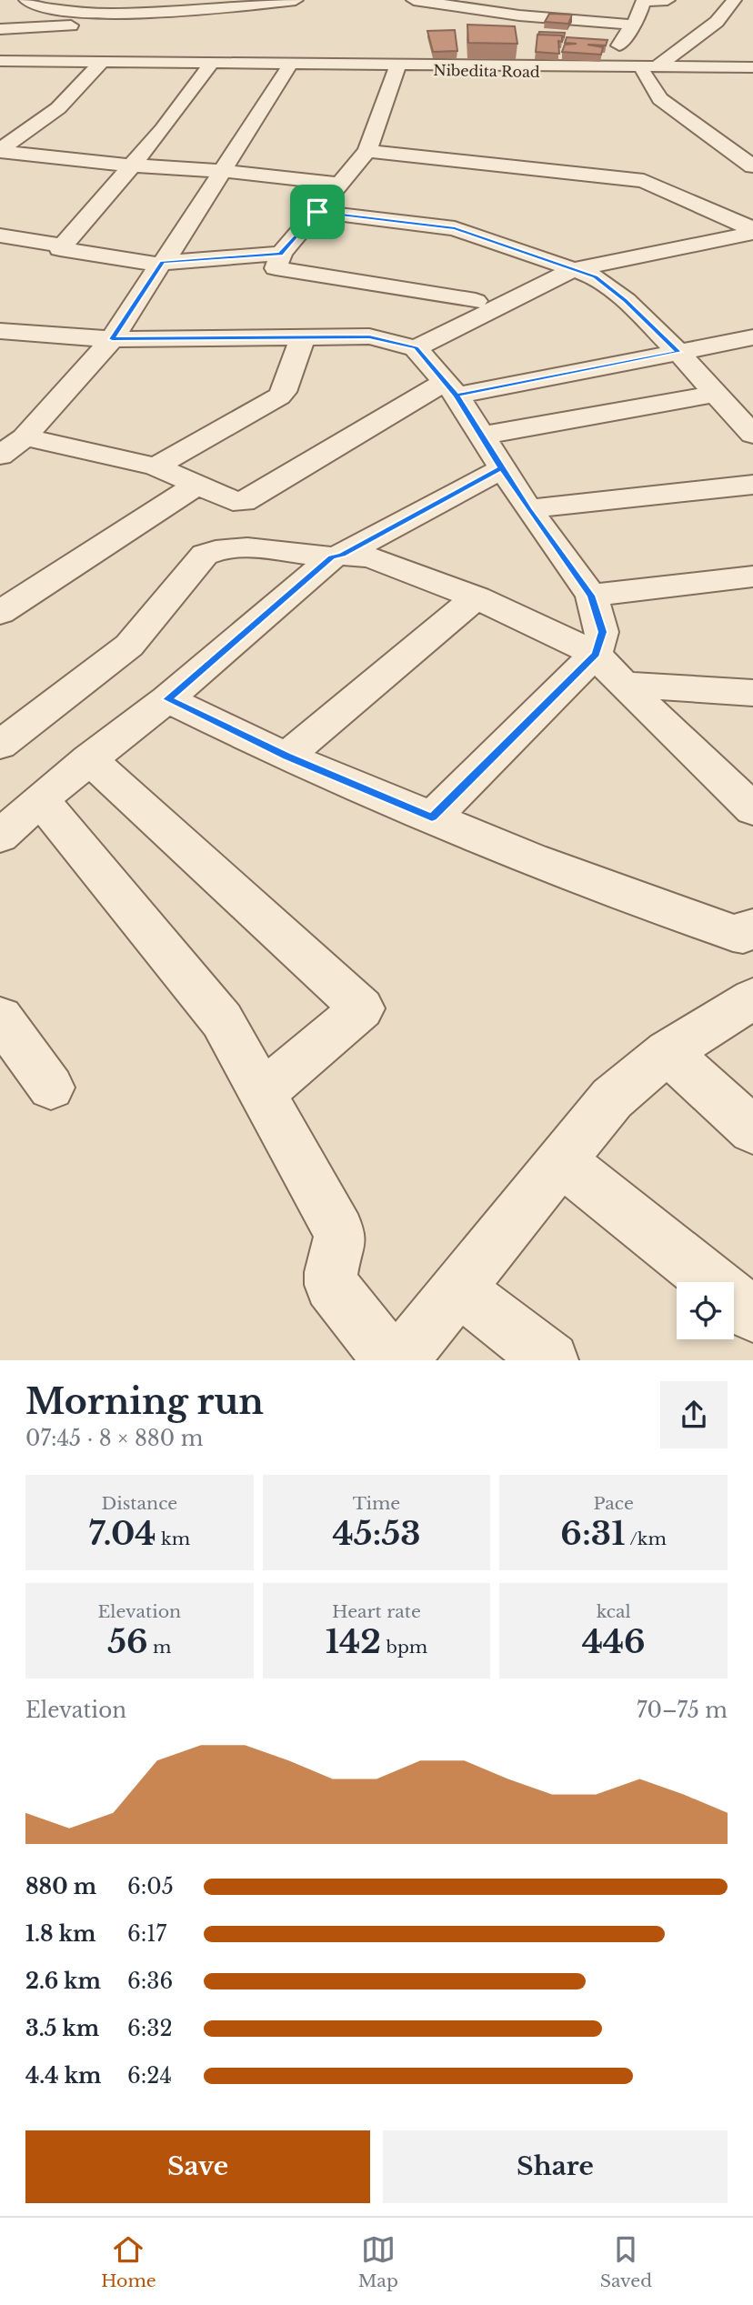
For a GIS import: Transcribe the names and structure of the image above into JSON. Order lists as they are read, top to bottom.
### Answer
{
  "streets": {
    "street": ["Nibedita Road"]
  },
  "page": {
    "heading": ["Morning run", "07:45 · 8 × 880 m"],
    "stats": [
      ["Distance", "7.04 km"],
      ["Time", "45:53"],
      ["Pace", "6:31 /km"],
      ["Elevation", "56 m"],
      ["Heart rate", "142 bpm"],
      ["kcal", "446"]
    ],
    "chart": ["Elevation", "70–75 m"],
    "list": [
      {
        "name": "880 m",
        "note": "6:05"
      },
      {
        "name": "1.8 km",
        "note": "6:17"
      },
      {
        "name": "2.6 km",
        "note": "6:36"
      },
      {
        "name": "3.5 km",
        "note": "6:32"
      },
      {
        "name": "4.4 km",
        "note": "6:24"
      }
    ],
    "buttons": ["Save", "Share"],
    "tabs": ["Home", "Map", "Saved"]
  }
}
